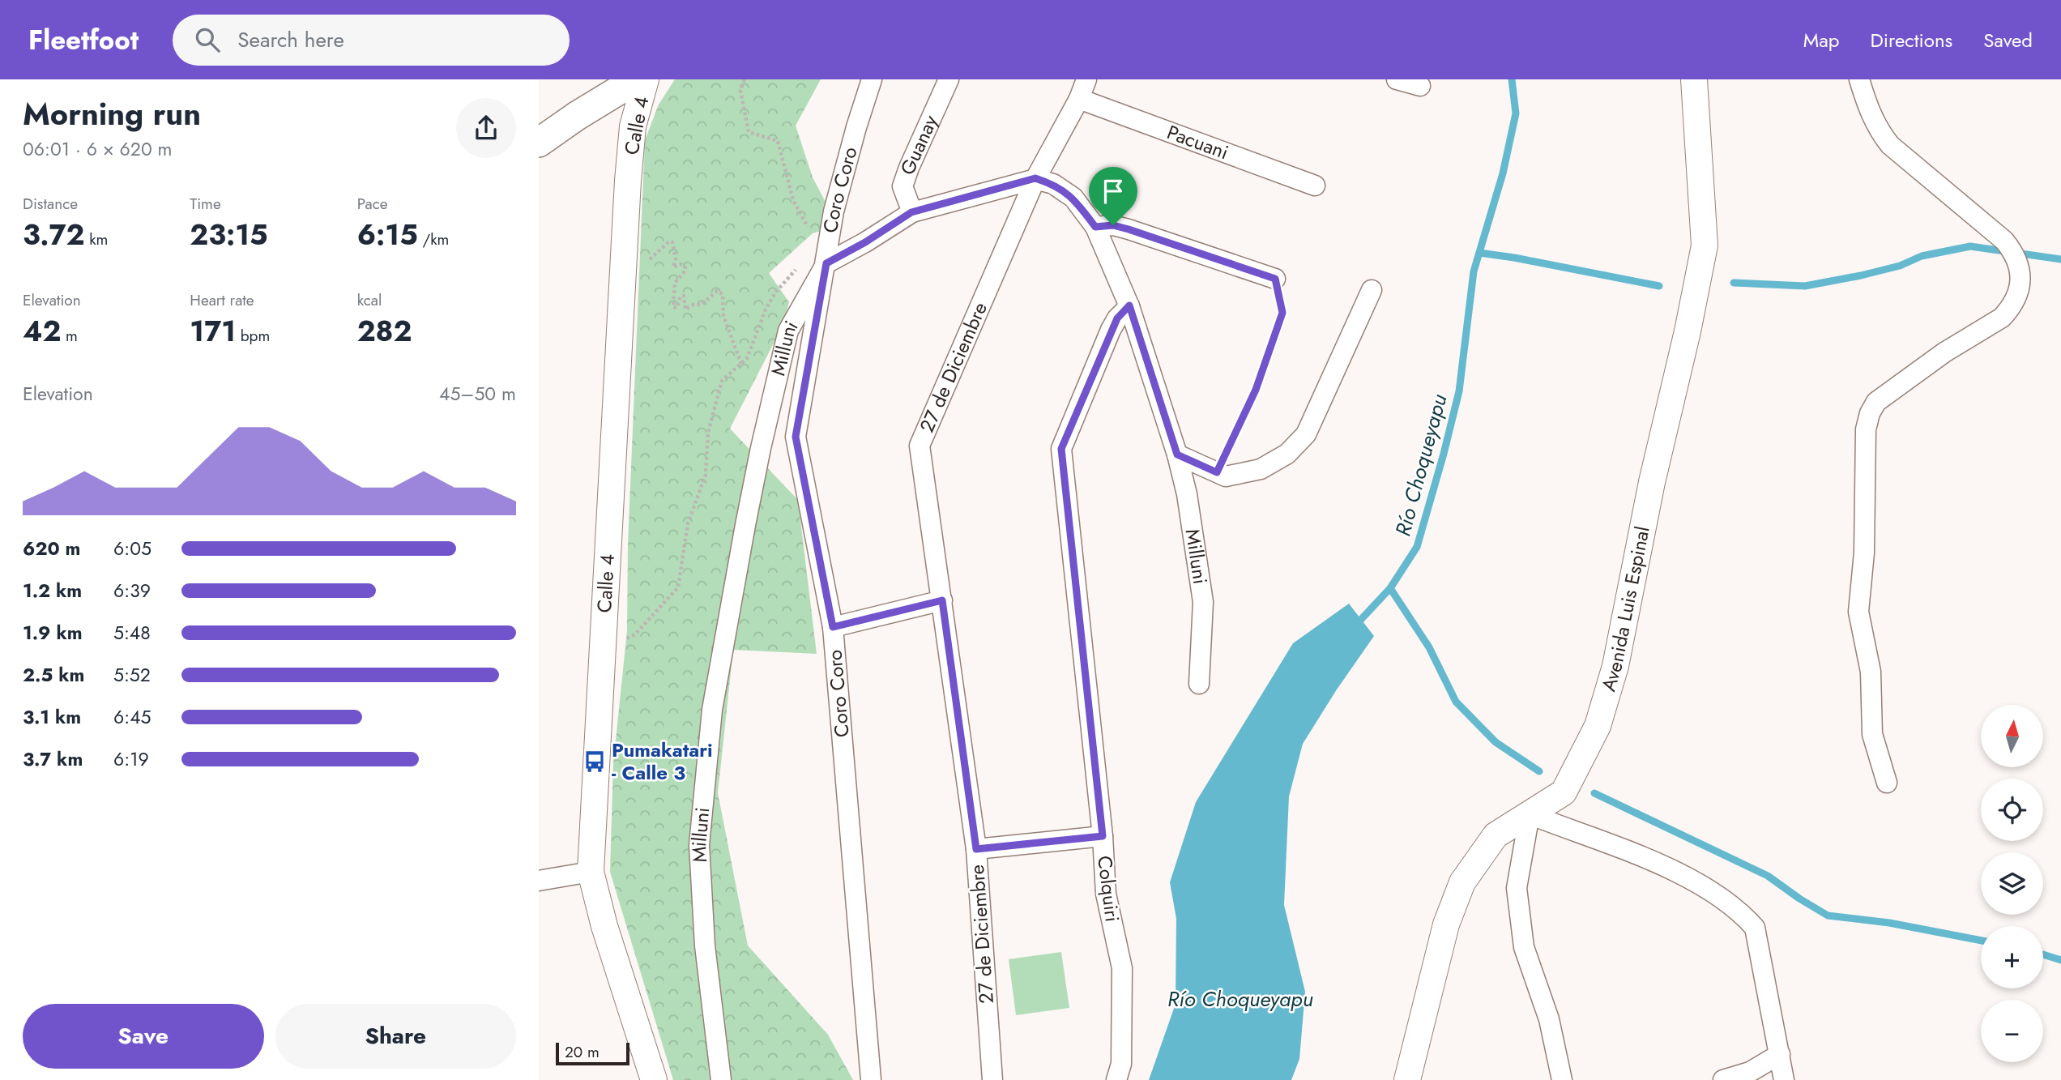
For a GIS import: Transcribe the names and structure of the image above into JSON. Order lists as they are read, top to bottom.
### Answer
{
  "streets": {
    "street": [
      "Calle 4",
      "Pacuani",
      "Guanay",
      "Coro Coro",
      "Milluni",
      "27 de Diciembre",
      "Avenida Luis Espinal",
      "Colquiri"
    ]
  },
  "crossings": [
    ["Pacuani", "27 de Diciembre"],
    ["Coro Coro", "Milluni"],
    ["Milluni", "27 de Diciembre"],
    ["Milluni", "Colquiri"]
  ],
  "water": ["Río Choqueyapu"],
  "places": {
    "bus stop": ["Pumakatari - Calle 3"]
  },
  "scale_bar": "20 m",
  "north": "top",
  "page": {
    "header": "Fleetfoot",
    "search": "Search here",
    "nav": ["Map", "Directions", "Saved"],
    "heading": ["Morning run", "06:01 · 6 × 620 m"],
    "stats": [
      ["Distance", "3.72 km"],
      ["Time", "23:15"],
      ["Pace", "6:15 /km"],
      ["Elevation", "42 m"],
      ["Heart rate", "171 bpm"],
      ["kcal", "282"]
    ],
    "chart": ["Elevation", "45–50 m"],
    "list": [
      {
        "name": "620 m",
        "note": "6:05"
      },
      {
        "name": "1.2 km",
        "note": "6:39"
      },
      {
        "name": "1.9 km",
        "note": "5:48"
      },
      {
        "name": "2.5 km",
        "note": "5:52"
      },
      {
        "name": "3.1 km",
        "note": "6:45"
      },
      {
        "name": "3.7 km",
        "note": "6:19"
      }
    ],
    "map_buttons": ["+", "−"],
    "buttons": ["Save", "Share"],
    "scale": "20 m"
  }
}
